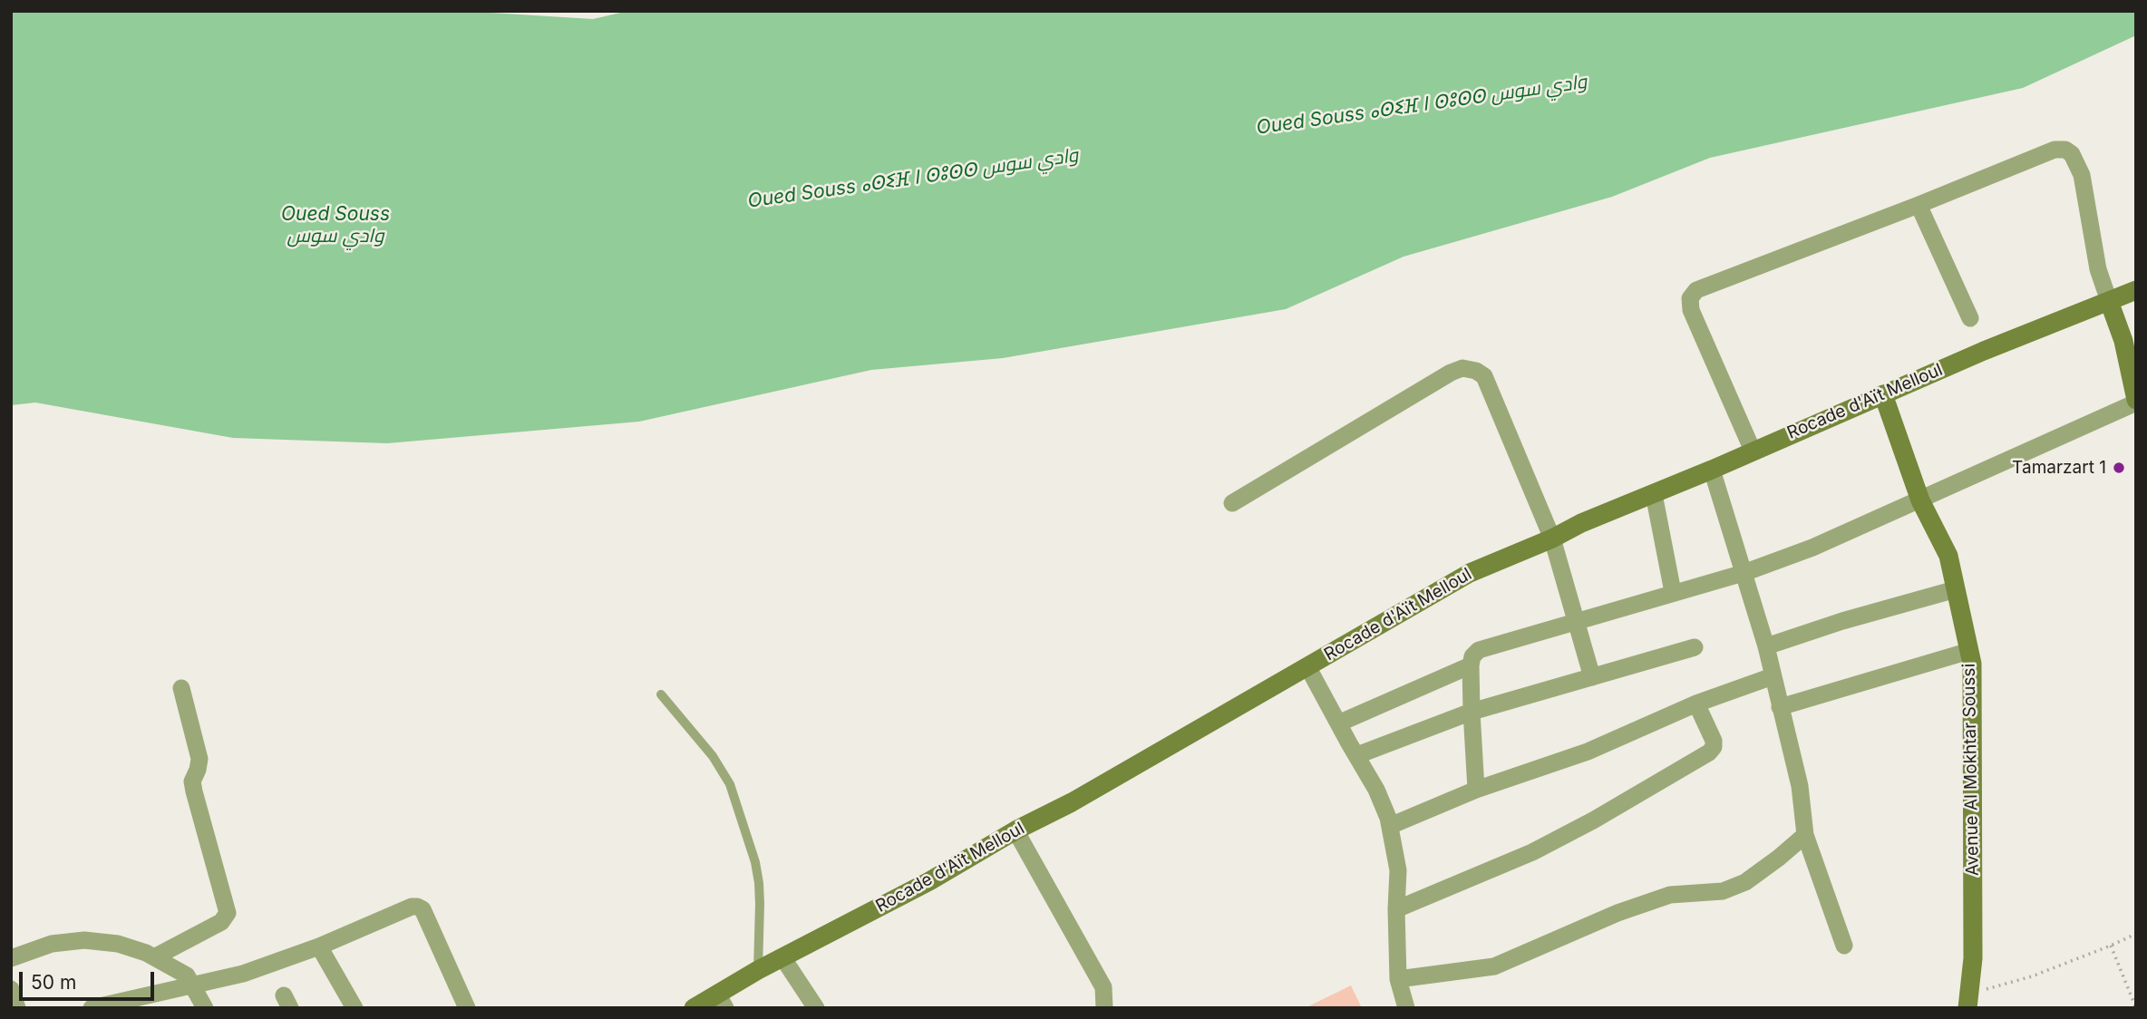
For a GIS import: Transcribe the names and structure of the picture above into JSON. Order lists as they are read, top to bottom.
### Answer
{
  "streets": {
    "street": ["Rocade d'Aït Melloul", "Avenue Al Mokhtar Soussi"]
  },
  "crossings": [
    ["Rocade d'Aït Melloul", "Avenue Al Mokhtar Soussi"]
  ],
  "water": ["Oued Souss ⴰⵙⵉⴼ ⵏ ⵙⵓⵙⵙ وادي سوس", "Oued Souss وادي سوس"],
  "places": ["Tamarzart 1"],
  "scale_bar": "50 m"
}
